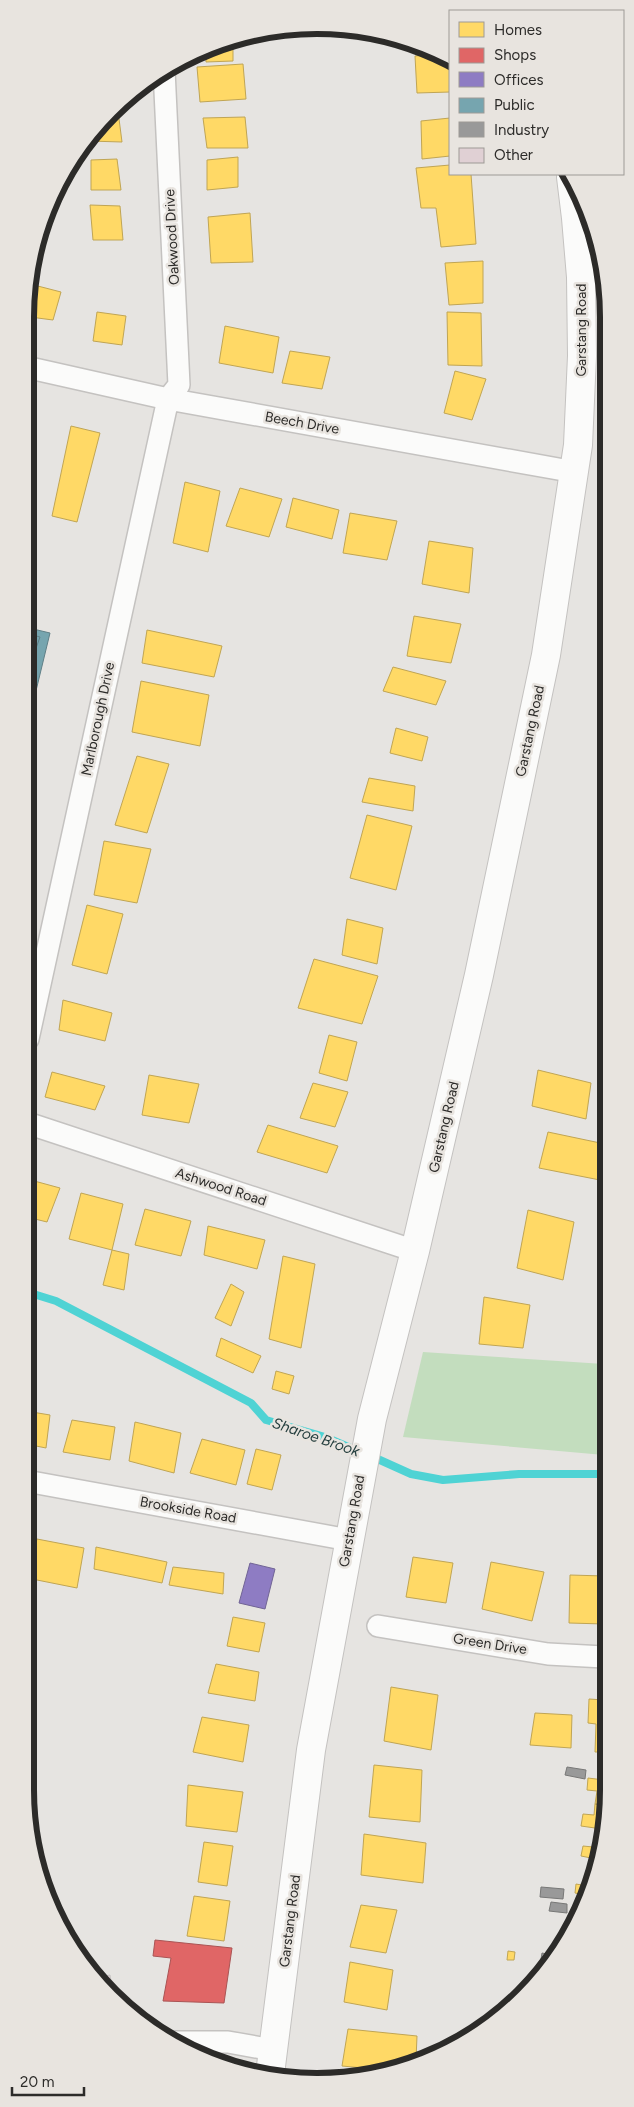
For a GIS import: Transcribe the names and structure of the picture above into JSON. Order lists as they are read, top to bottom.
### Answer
{
  "streets": {
    "highway": ["Garstang Road"],
    "street": [
      "Oakwood Drive",
      "Beech Drive",
      "Marlborough Drive",
      "Ashwood Road",
      "Brookside Road",
      "Green Drive"
    ]
  },
  "crossings": [
    ["Oakwood Drive", "Beech Drive"],
    ["Oakwood Drive", "Marlborough Drive"],
    ["Garstang Road", "Beech Drive"],
    ["Garstang Road", "Ashwood Road"],
    ["Garstang Road", "Brookside Road"],
    ["Beech Drive", "Marlborough Drive"]
  ],
  "water": ["Sharoe Brook"],
  "legend": [
    "Homes",
    "Shops",
    "Offices",
    "Public",
    "Industry",
    "Other"
  ],
  "scale_bar": "20 m"
}
